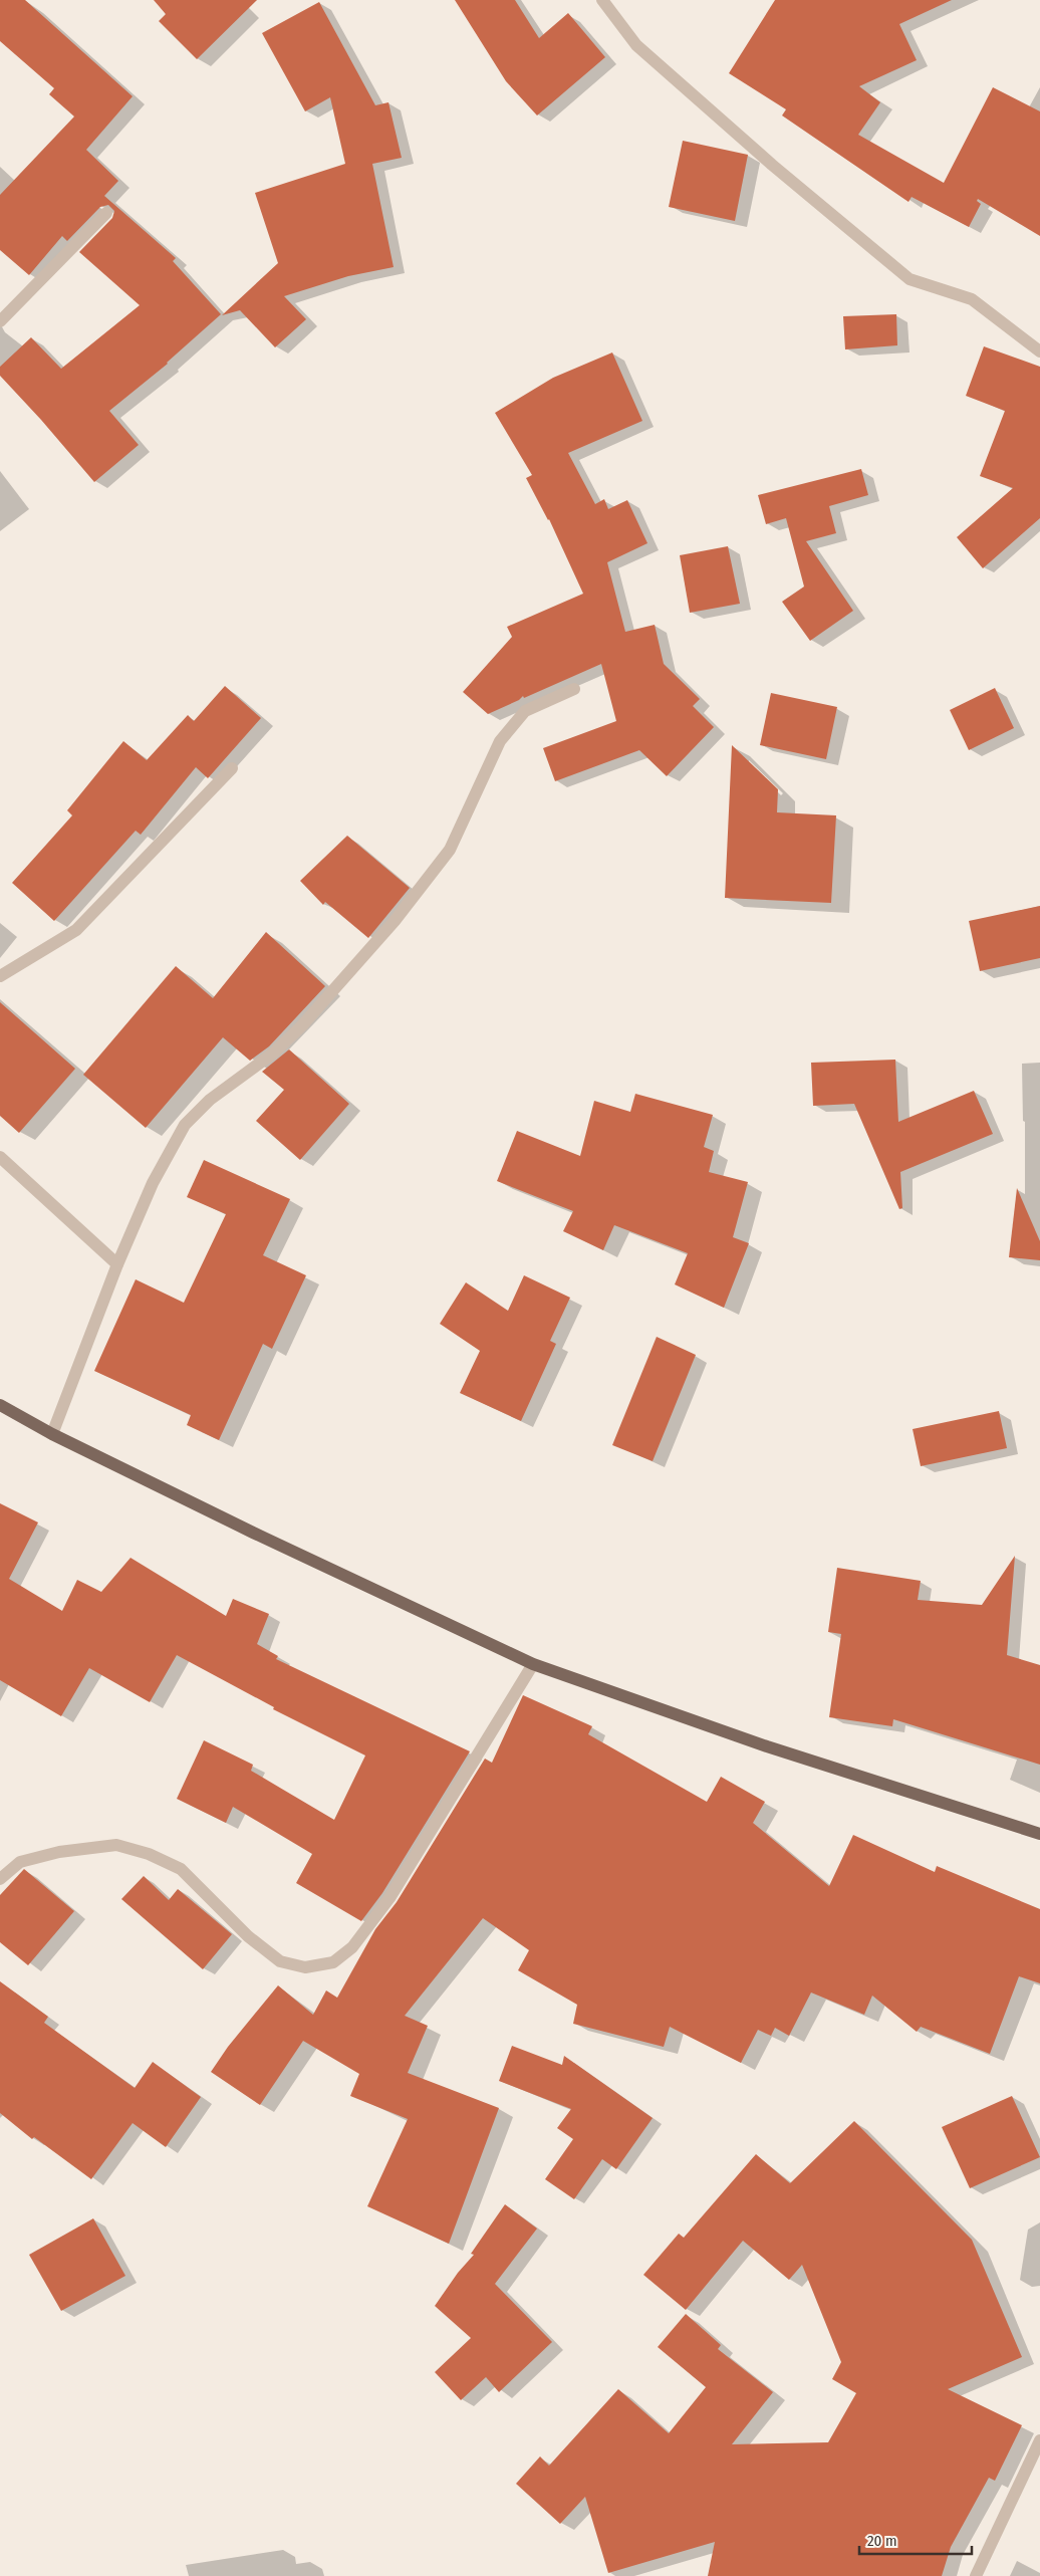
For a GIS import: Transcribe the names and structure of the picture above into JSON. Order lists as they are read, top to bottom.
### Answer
{
  "scale_bar": "20 m"
}
